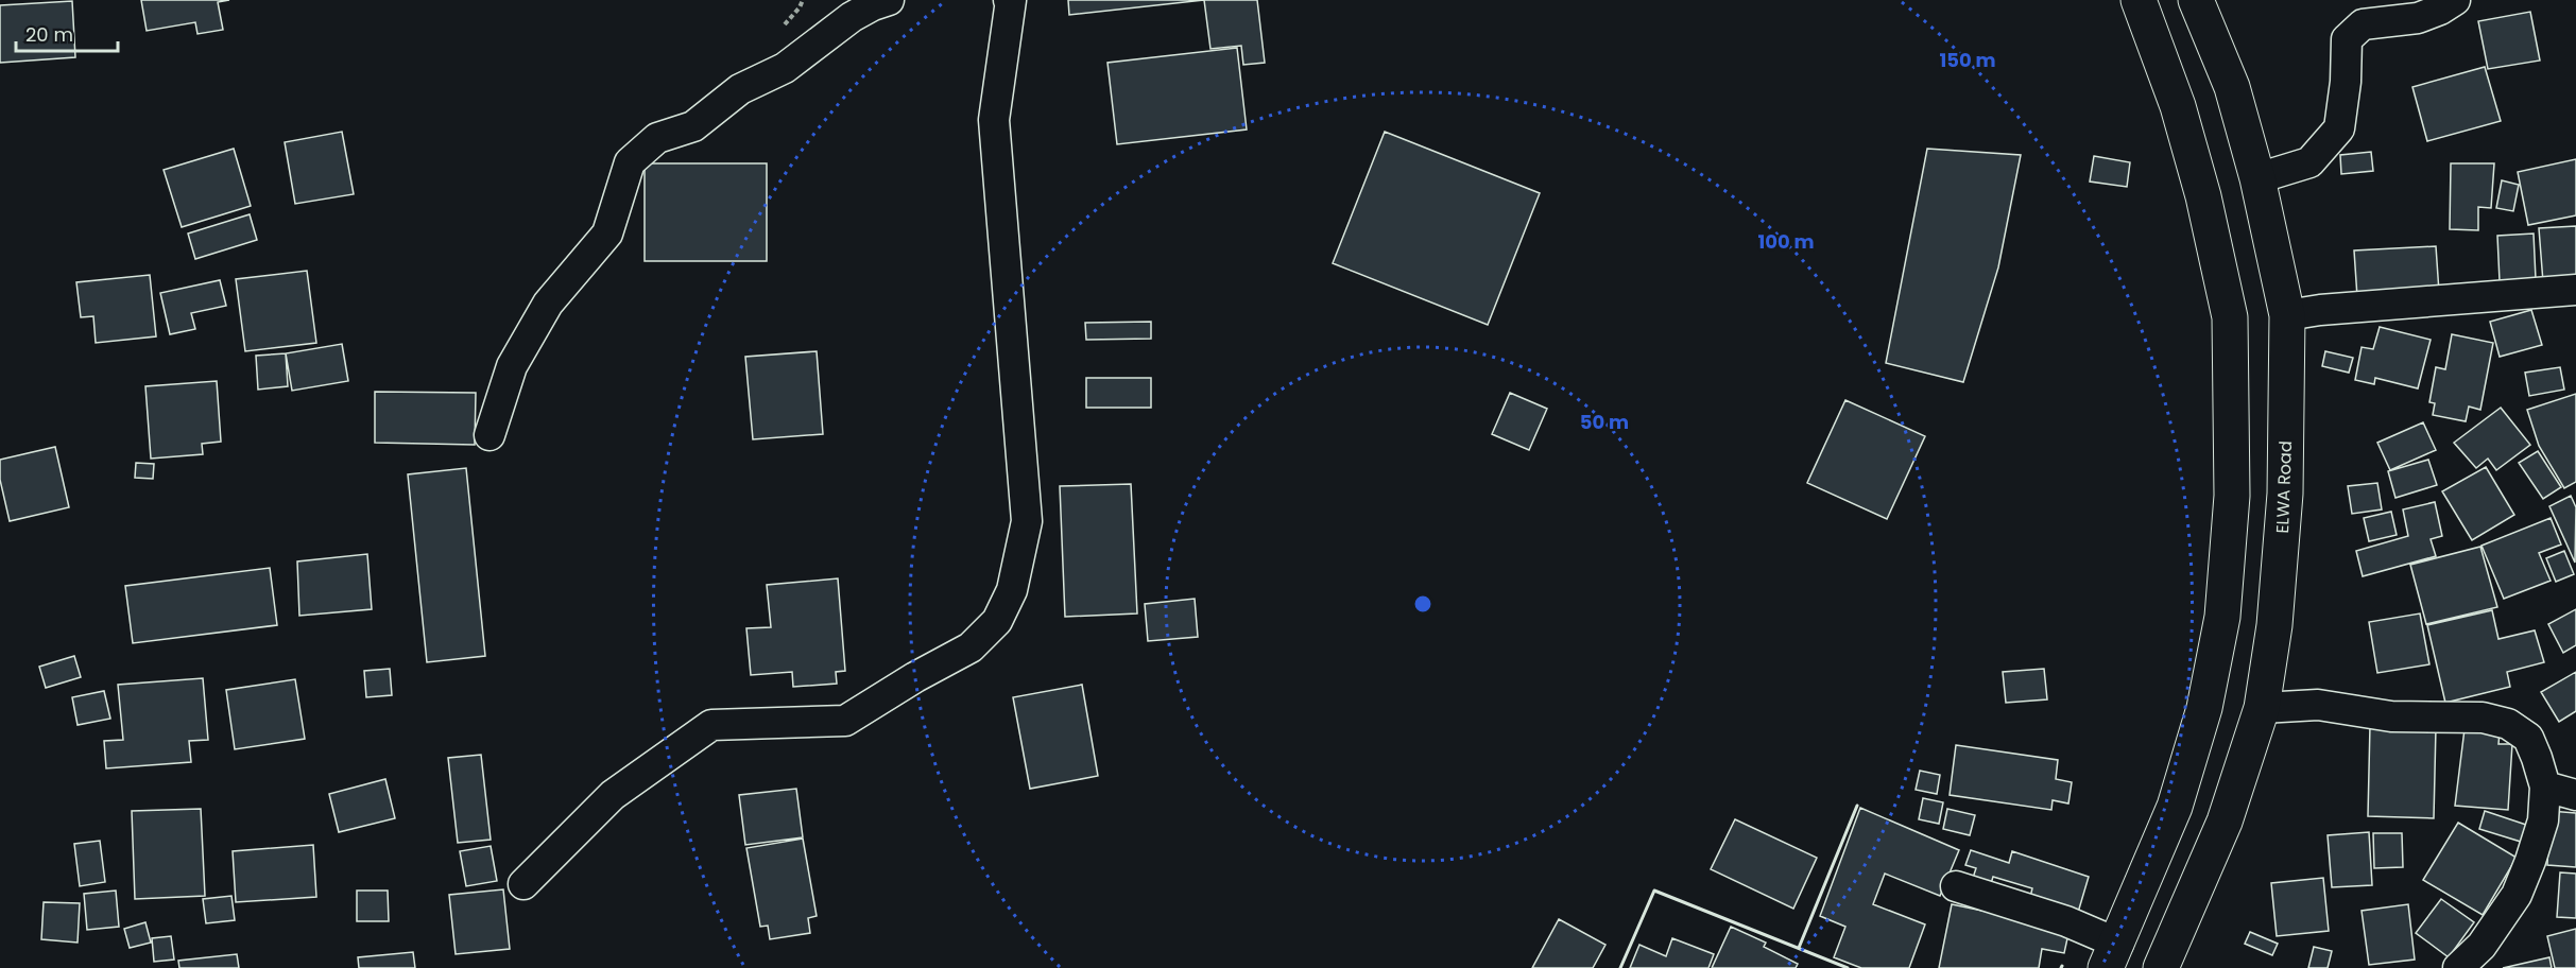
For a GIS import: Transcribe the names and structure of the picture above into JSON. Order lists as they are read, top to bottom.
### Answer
{
  "streets": {
    "main road": ["ELWA Road"]
  },
  "scale_bar": "20 m",
  "rings": ["150 m", "100 m", "50 m"]
}
